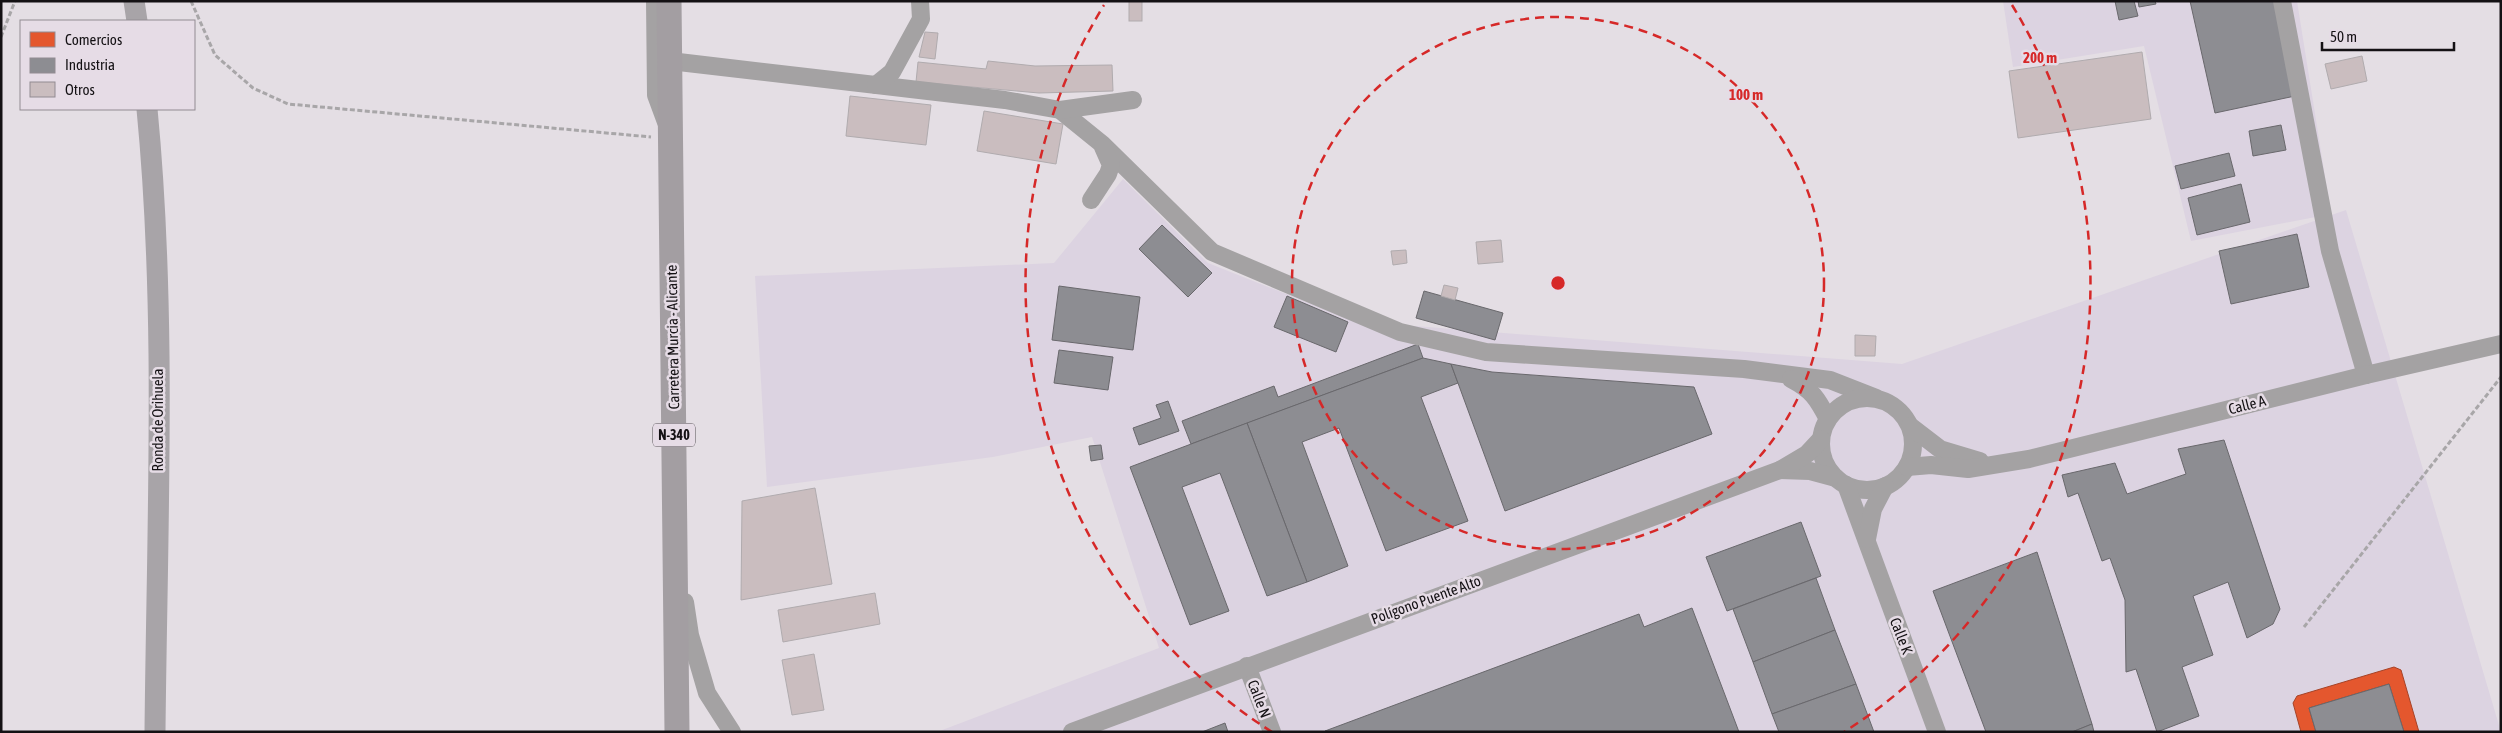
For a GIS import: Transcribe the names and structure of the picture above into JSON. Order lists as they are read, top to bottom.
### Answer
{
  "streets": {
    "highway": ["Carretera Murcia - Alicante", "N-340"],
    "main road": ["Ronda de Orihuela"],
    "street": [
      "Calle A",
      "Polígono Puente Alto",
      "Calle K",
      "Calle N"
    ]
  },
  "crossings": [
    ["Calle A", "Polígono Puente Alto"],
    ["Calle A", "Calle K"],
    ["Polígono Puente Alto", "Calle K"],
    ["Polígono Puente Alto", "Calle N"]
  ],
  "legend": ["Comercios", "Industria", "Otros"],
  "scale_bar": "50 m",
  "rings": ["200 m", "100 m"]
}
